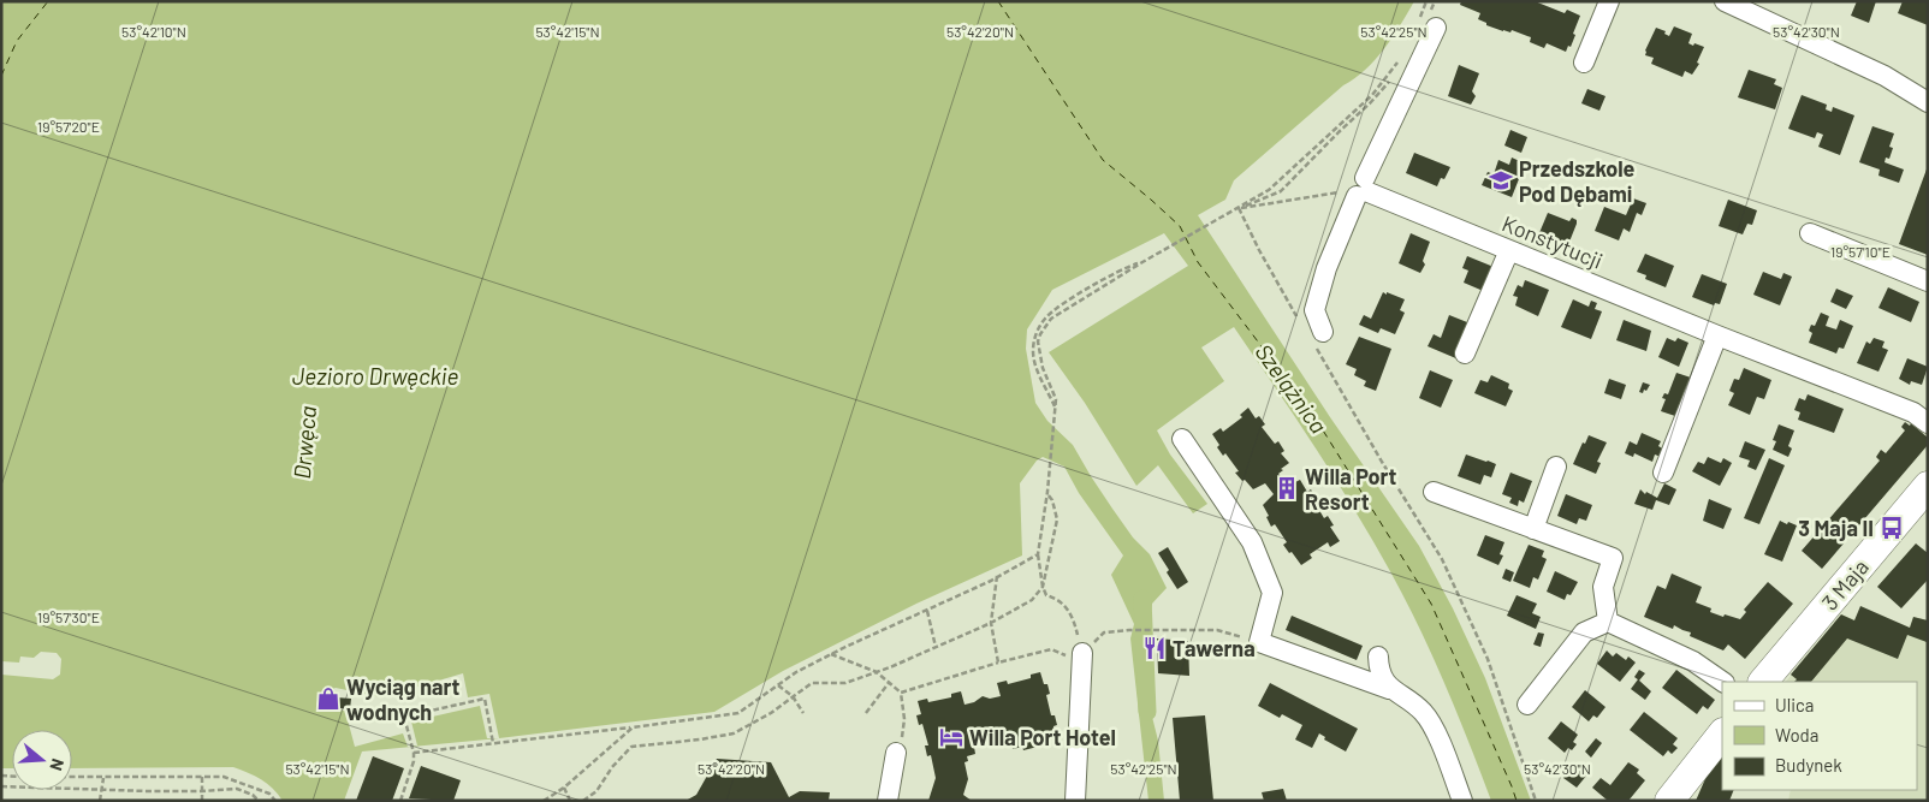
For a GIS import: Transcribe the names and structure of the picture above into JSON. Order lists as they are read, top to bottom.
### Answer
{
  "streets": {
    "street": ["Konstytucji", "3 Maja"]
  },
  "water": ["Jezioro Drwęckie", "Szelążnica", "Drwęca"],
  "places": {
    "school or university": ["Przedszkole Pod Dębami"],
    "building": ["Willa Port Resort"],
    "bus stop": ["3 Maja II"],
    "restaurant": ["Tawerna"],
    "shop": ["Wyciąg nart wodnych"],
    "hotel": ["Willa Port Hotel"]
  },
  "legend": ["Ulica", "Woda", "Budynek"],
  "north": "right",
  "coordinates": [
    "53°42'10\"N",
    "53°42'15\"N",
    "53°42'20\"N",
    "53°42'25\"N",
    "53°42'30\"N",
    "19°57'20\"E",
    "19°57'10\"E",
    "19°57'30\"E"
  ]
}
